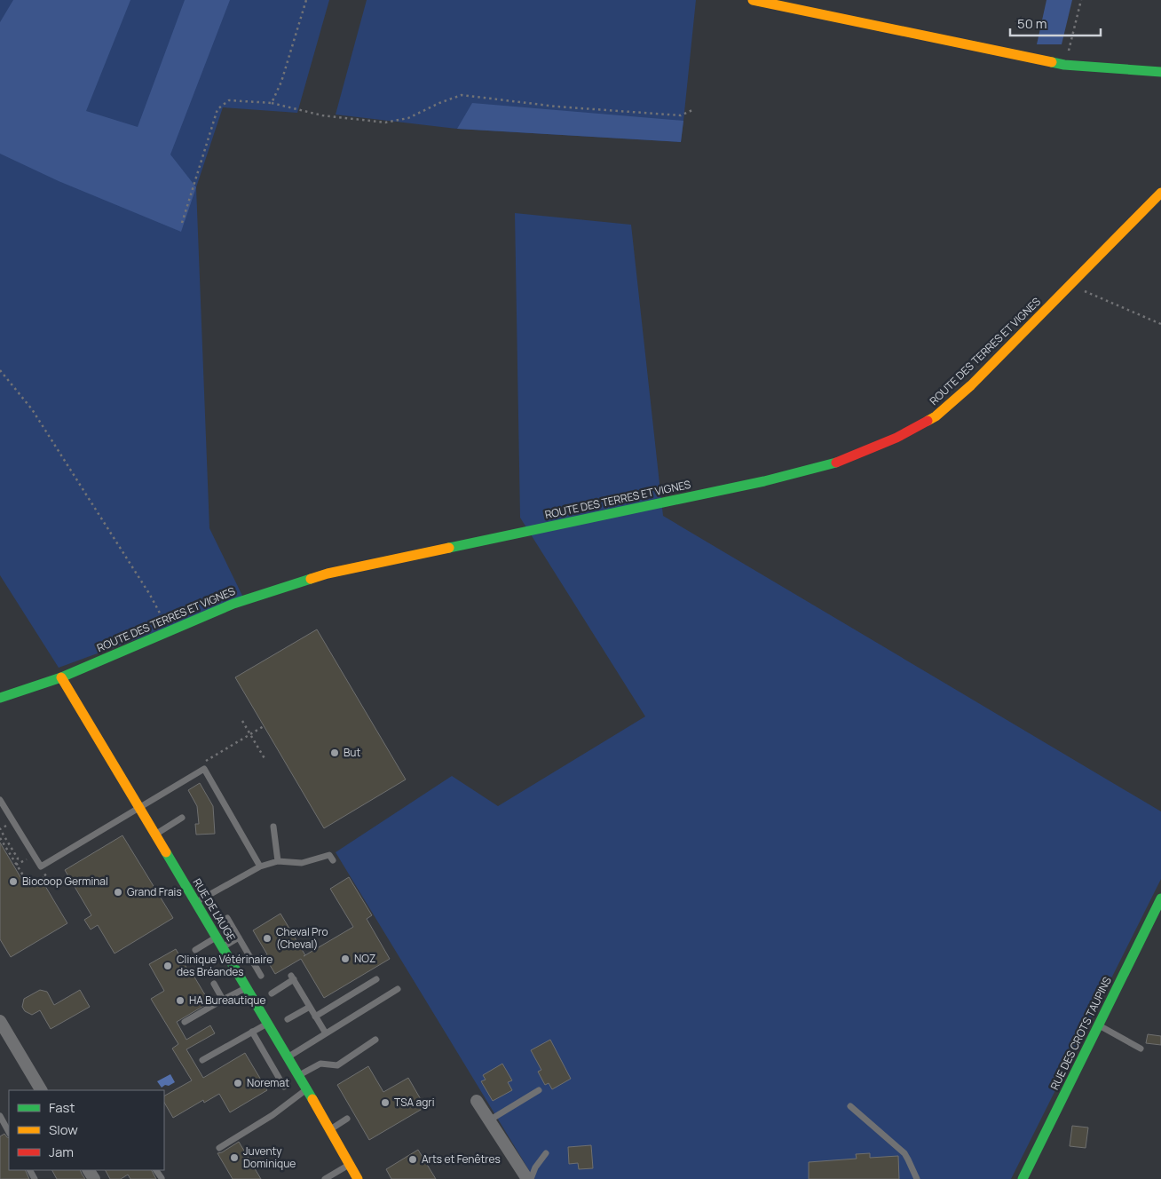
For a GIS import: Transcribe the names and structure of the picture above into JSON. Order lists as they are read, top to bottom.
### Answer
{
  "streets": {
    "street": ["ROUTE DES TERRES ET VIGNES", "RUE DE L'AUGE", "RUE DES CROTS TAUPINS"]
  },
  "crossings": [
    ["ROUTE DES TERRES ET VIGNES", "RUE DE L'AUGE"]
  ],
  "places": [
    "But",
    "Biocoop Germinal",
    "Grand Frais",
    "Cheval Pro (Cheval)",
    "NOZ",
    "Clinique Vétérinaire des Bréandes",
    "HA Bureautique",
    "Noremat",
    "TSA agri",
    "Juventy Dominique",
    "Arts et Fenêtres"
  ],
  "legend": ["Fast", "Slow", "Jam"],
  "scale_bar": "50 m"
}
